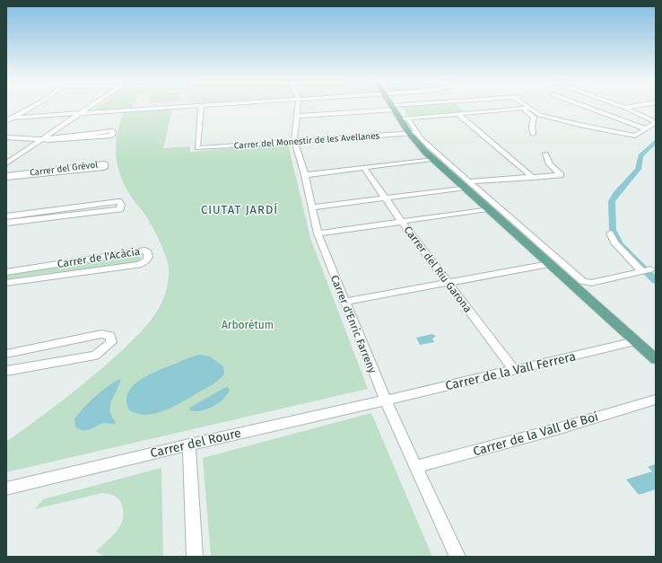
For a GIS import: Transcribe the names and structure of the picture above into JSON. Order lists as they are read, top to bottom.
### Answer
{
  "streets": {
    "street": [
      "Carrer del Monestir de les Avellanes",
      "Carrer del Grèvol",
      "Carrer de l'Acàcia",
      "Carrer del Riu Garona",
      "Carrer d'Enric Farreny",
      "Carrer de la Vall Ferrera",
      "Carrer de la Vall de Boí",
      "Carrer del Roure"
    ]
  },
  "crossings": [
    ["Carrer del Monestir de les Avellanes", "Carrer d'Enric Farreny"],
    ["Carrer del Riu Garona", "Carrer de la Vall Ferrera"],
    ["Carrer d'Enric Farreny", "Carrer de la Vall Ferrera"],
    ["Carrer d'Enric Farreny", "Carrer de la Vall de Boí"],
    ["Carrer d'Enric Farreny", "Carrer del Roure"],
    ["Carrer de la Vall Ferrera", "Carrer del Roure"]
  ],
  "districts": ["CIUTAT JARDÍ"],
  "parks": ["Arborètum"]
}
